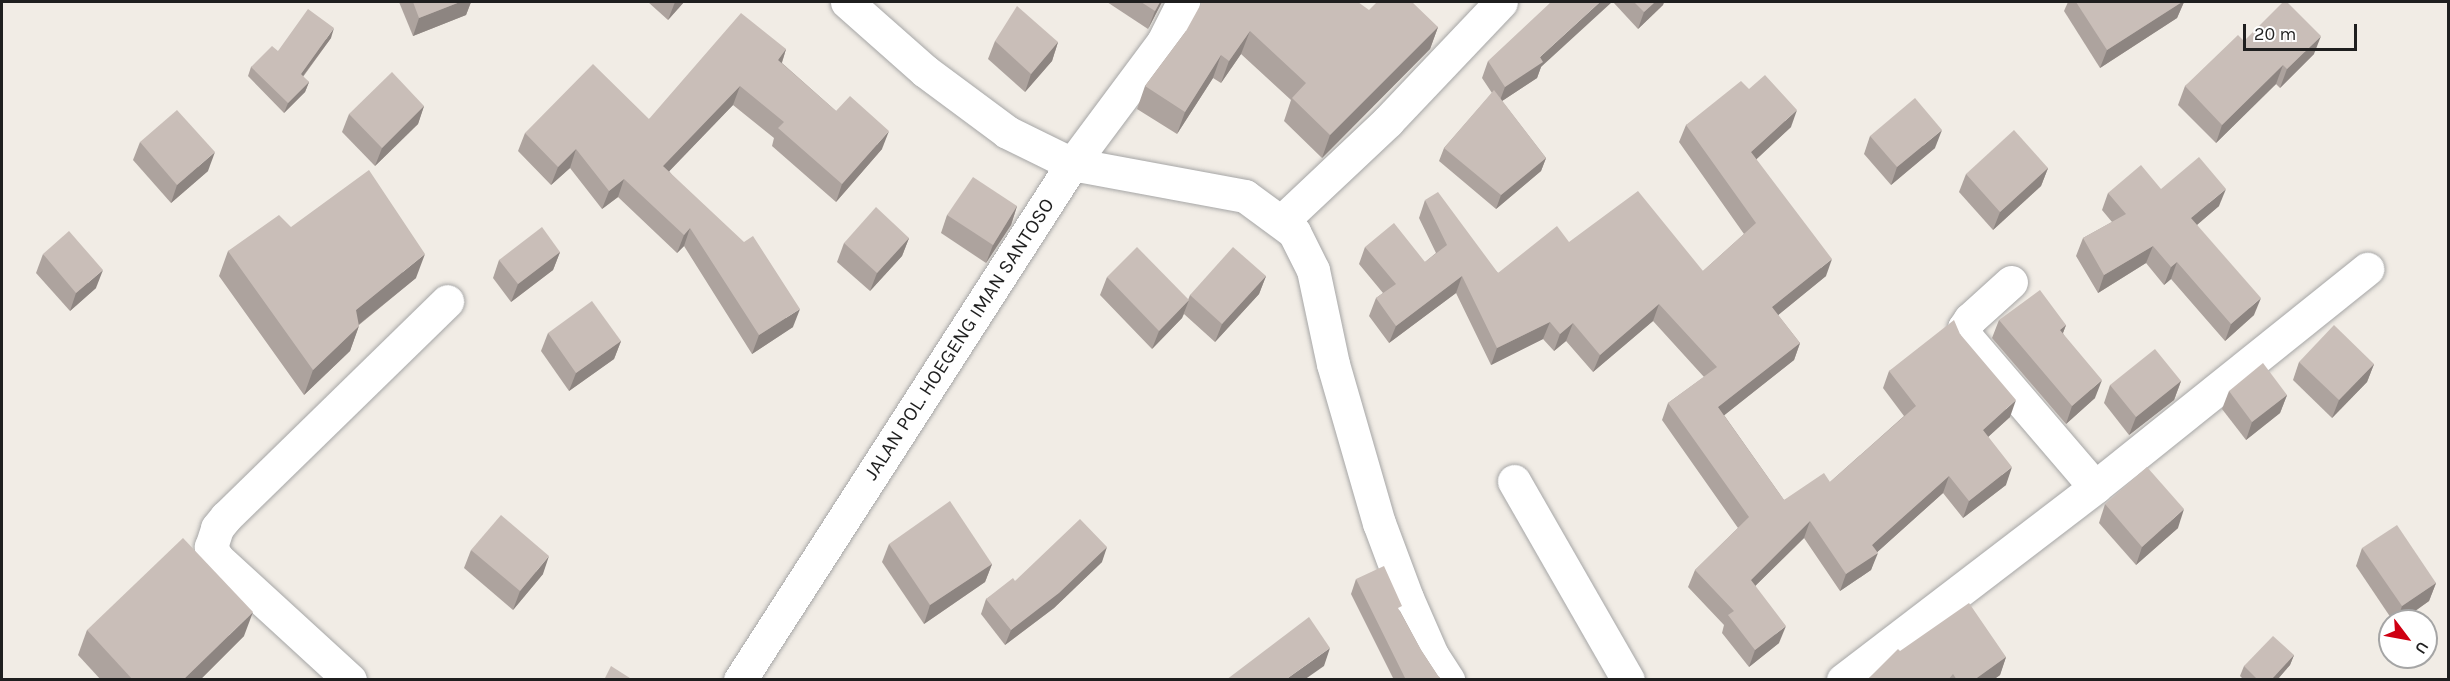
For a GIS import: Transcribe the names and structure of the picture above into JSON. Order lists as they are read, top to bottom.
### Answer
{
  "streets": {
    "street": ["JALAN POL. HOEGENG IMAN SANTOSO"]
  },
  "scale_bar": "20 m",
  "north": "bottom right"
}
